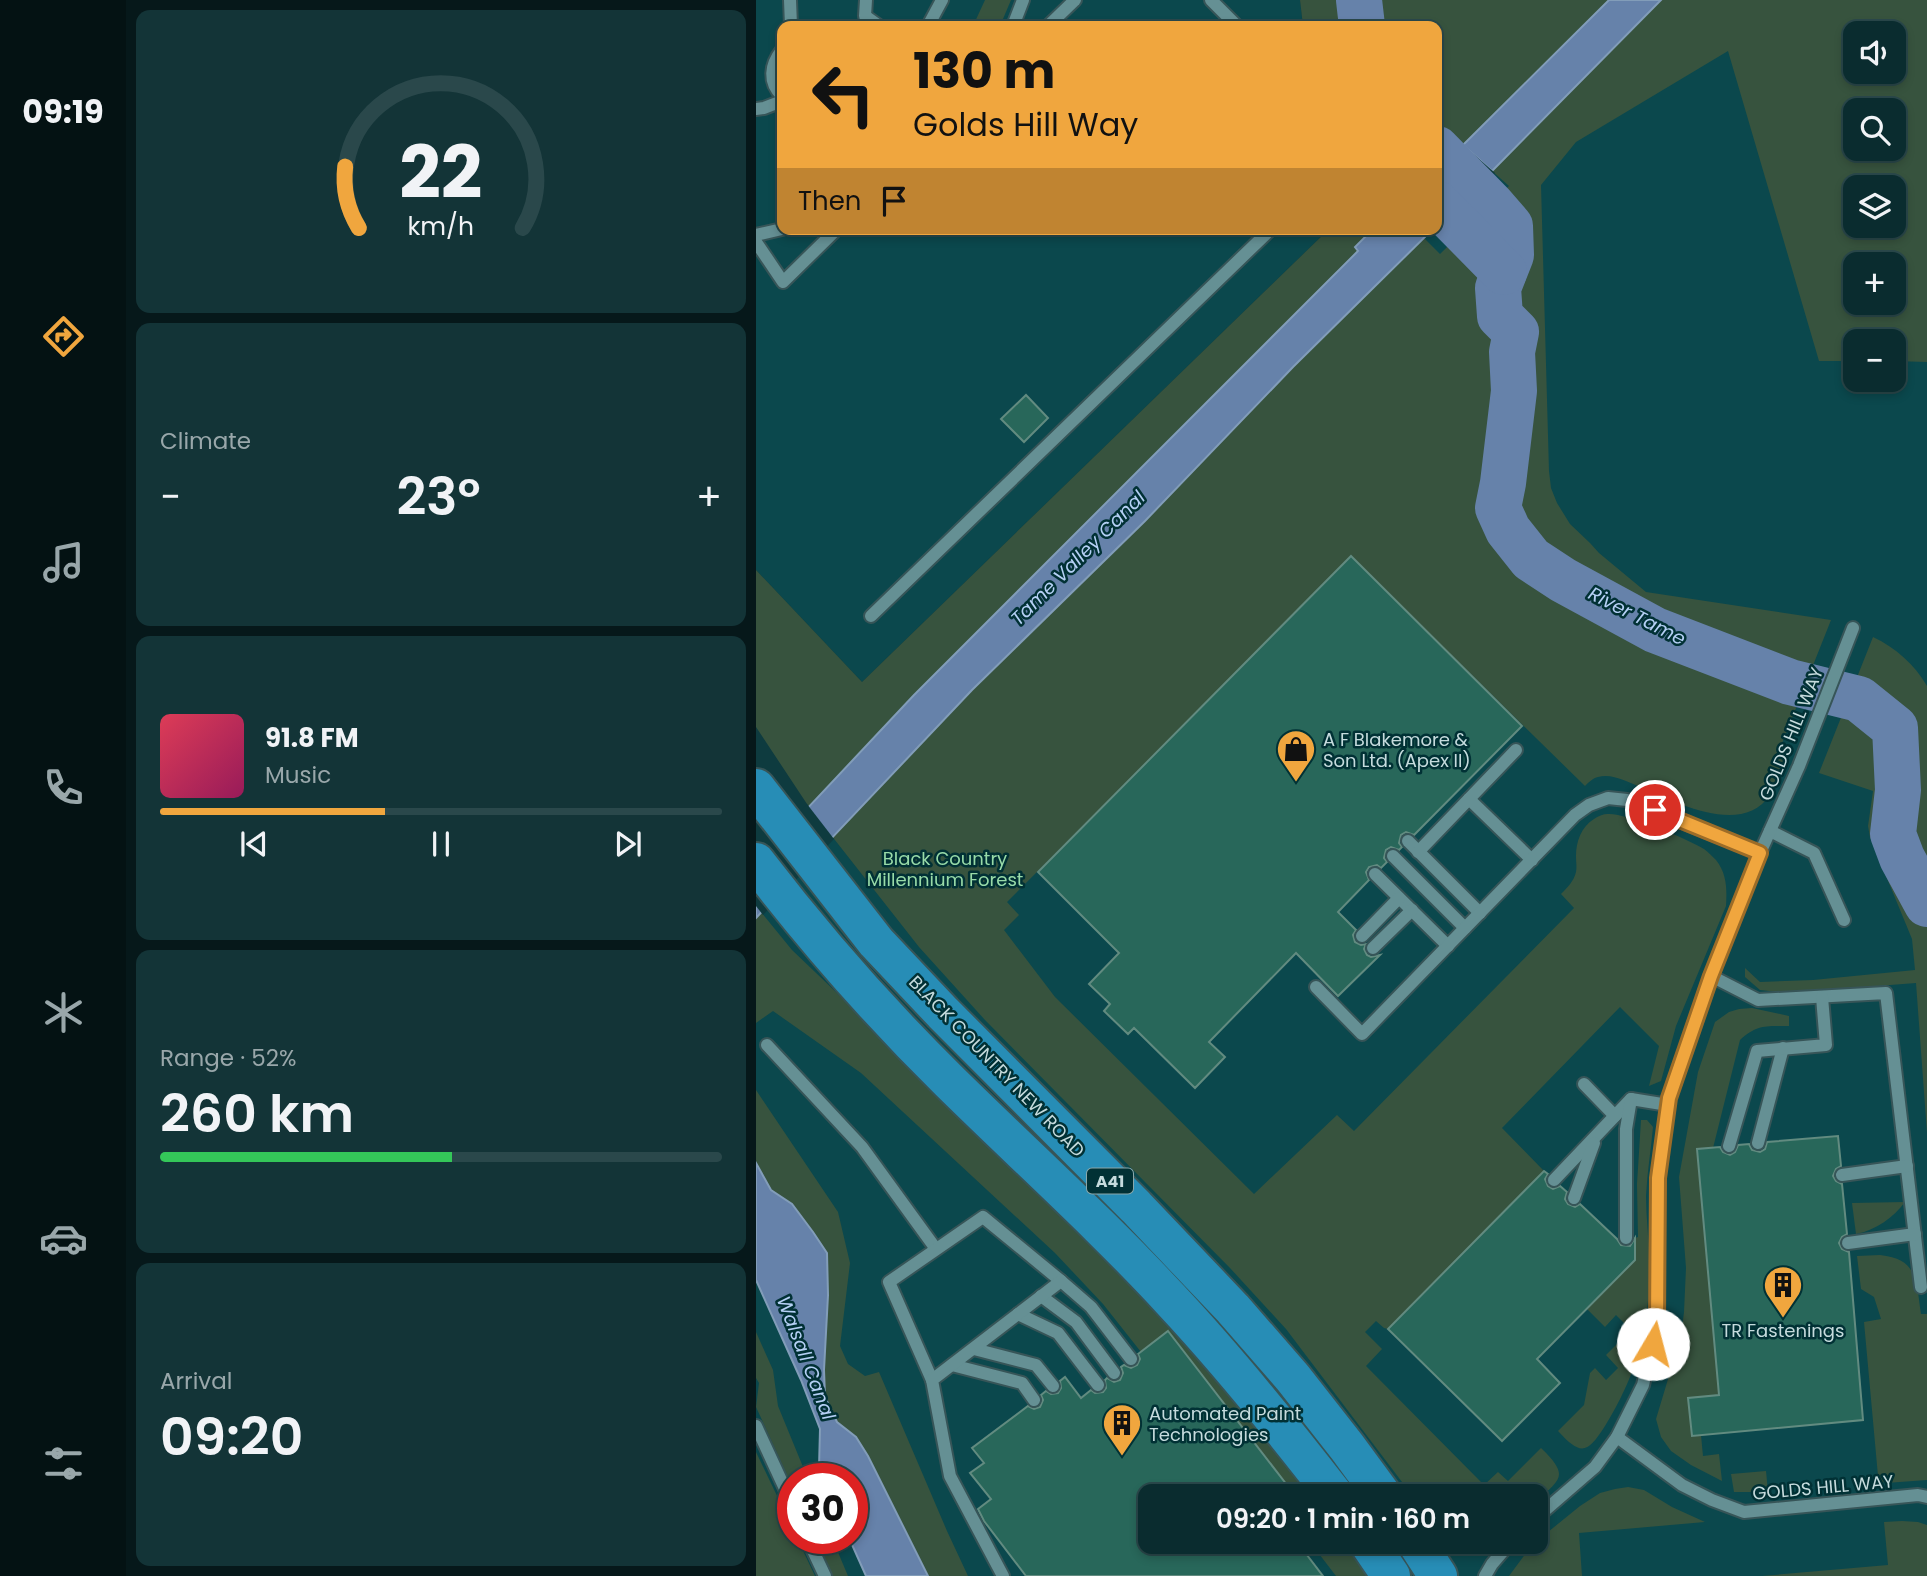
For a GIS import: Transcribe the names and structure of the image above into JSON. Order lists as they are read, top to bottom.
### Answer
{
  "streets": {
    "highway": ["BLACK COUNTRY NEW ROAD", "A41"],
    "street": ["GOLDS HILL WAY"]
  },
  "water": ["Tame Valley Canal", "River Tame", "Walsall Canal"],
  "parks": ["Black Country Millennium Forest"],
  "places": {
    "shop": ["A F Blakemore & Son Ltd. (Apex II)"],
    "building": ["TR Fastenings", "Automated Paint Technologies"]
  },
  "page": {
    "tabs": "09:19",
    "map_buttons": ["+", "−"],
    "turn": ["130 m", "Golds Hill Way"],
    "then": "Then",
    "tile": [
      "Climate",
      ["Range · 52%", "260 km"],
      ["Arrival", "09:20"]
    ],
    "heat": ["−", "23°", "+"],
    "song": ["91.8 FM", "Music"],
    "limit": "30",
    "trip": "09:20 · 1 min · 160 m",
    "gauge": ["22", "km/h"]
  }
}
